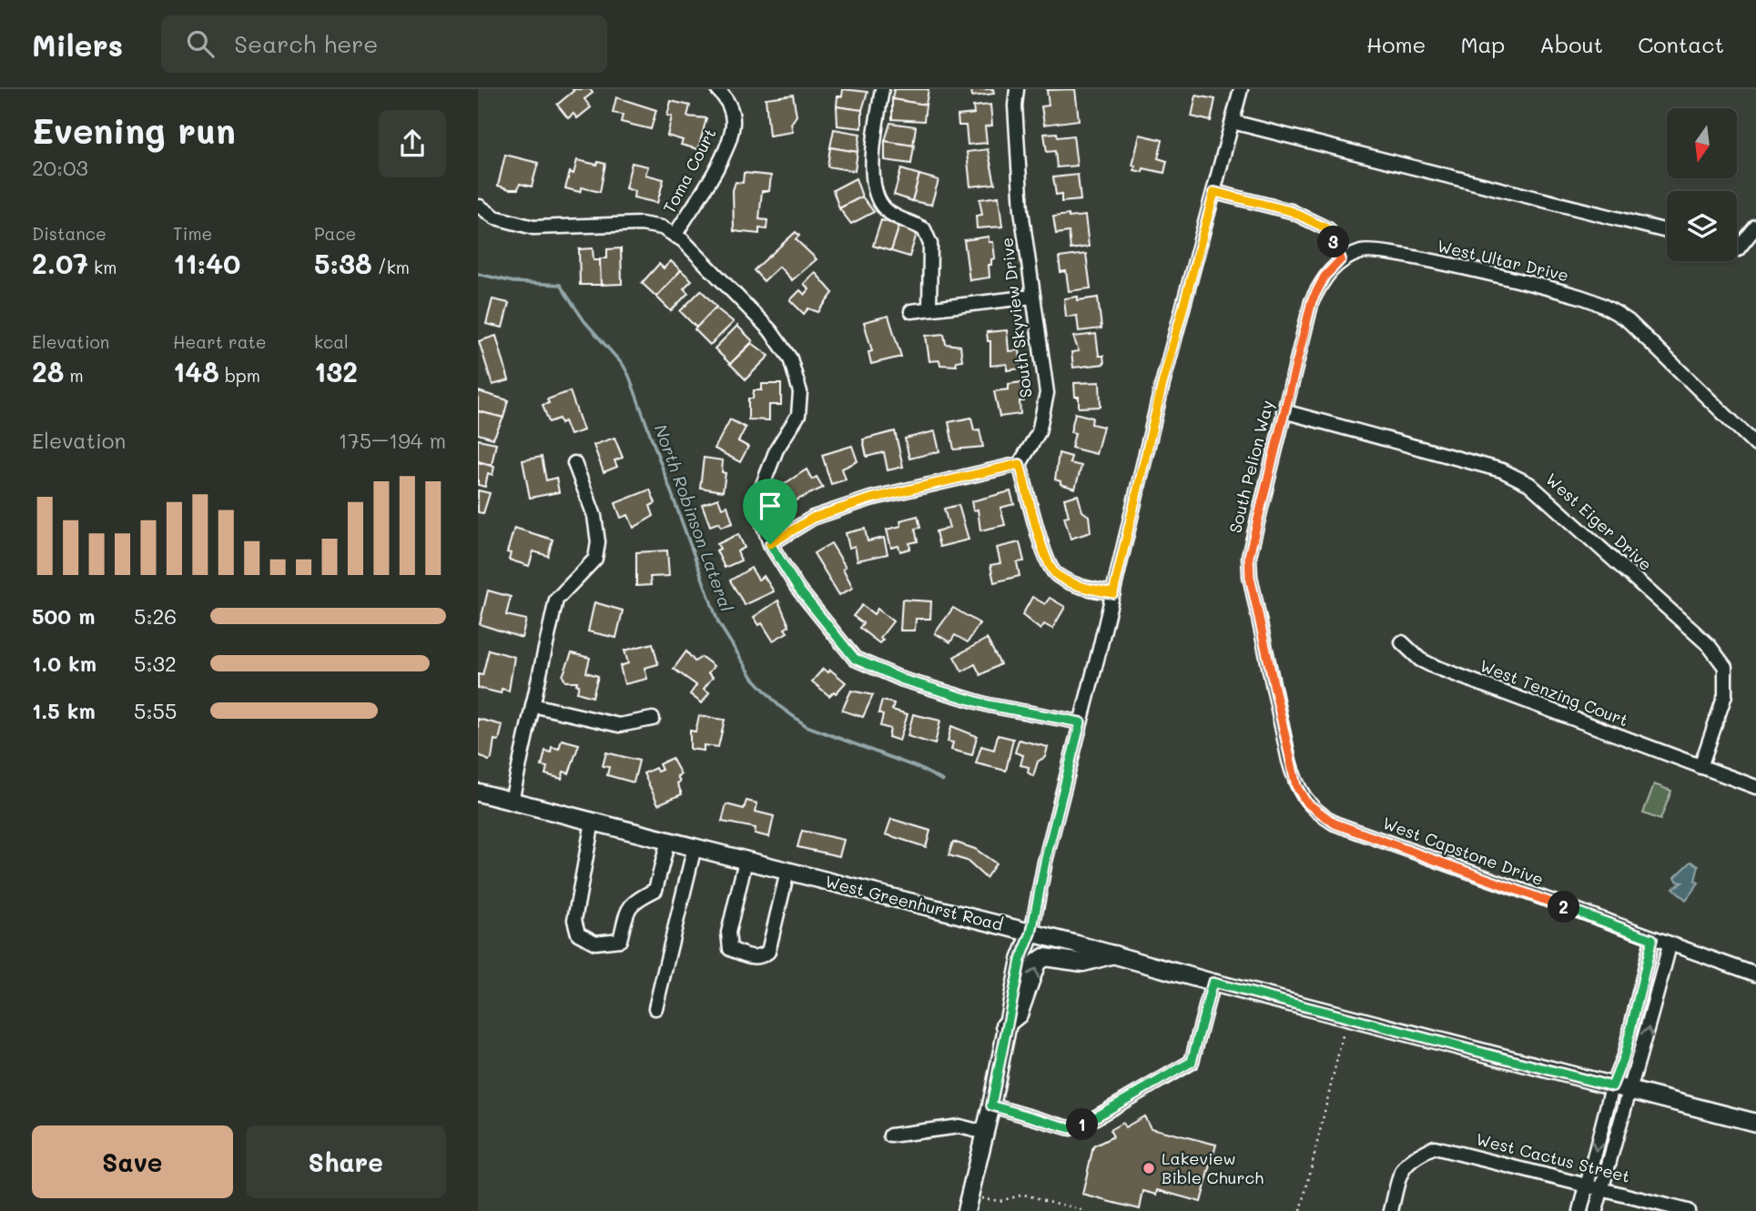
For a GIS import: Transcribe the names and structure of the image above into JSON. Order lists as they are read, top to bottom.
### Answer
{
  "streets": {
    "main road": ["West Greenhurst Road"],
    "street": [
      "Toma Court",
      "West Ultar Drive",
      "South Skyview Drive",
      "South Pelion Way",
      "West Eiger Drive",
      "West Tenzing Court",
      "West Capstone Drive",
      "West Cactus Street"
    ]
  },
  "crossings": [
    ["West Ultar Drive", "South Pelion Way"],
    ["South Pelion Way", "West Eiger Drive"],
    ["South Pelion Way", "West Capstone Drive"],
    ["West Eiger Drive", "West Tenzing Court"]
  ],
  "water": ["North Robinson Lateral"],
  "places": ["Lakeview Bible Church"],
  "north": "bottom",
  "page": {
    "header": "Milers",
    "search": "Search here",
    "nav": [
      "Home",
      "Map",
      "About",
      "Contact"
    ],
    "heading": ["Evening run", "20:03"],
    "stats": [
      ["Distance", "2.07 km"],
      ["Time", "11:40"],
      ["Pace", "5:38 /km"],
      ["Elevation", "28 m"],
      ["Heart rate", "148 bpm"],
      ["kcal", "132"]
    ],
    "pins": ["3", "2", "1"],
    "chart": ["Elevation", "175–194 m"],
    "list": [
      {
        "name": "500 m",
        "note": "5:26"
      },
      {
        "name": "1.0 km",
        "note": "5:32"
      },
      {
        "name": "1.5 km",
        "note": "5:55"
      }
    ],
    "buttons": ["Save", "Share"]
  }
}
